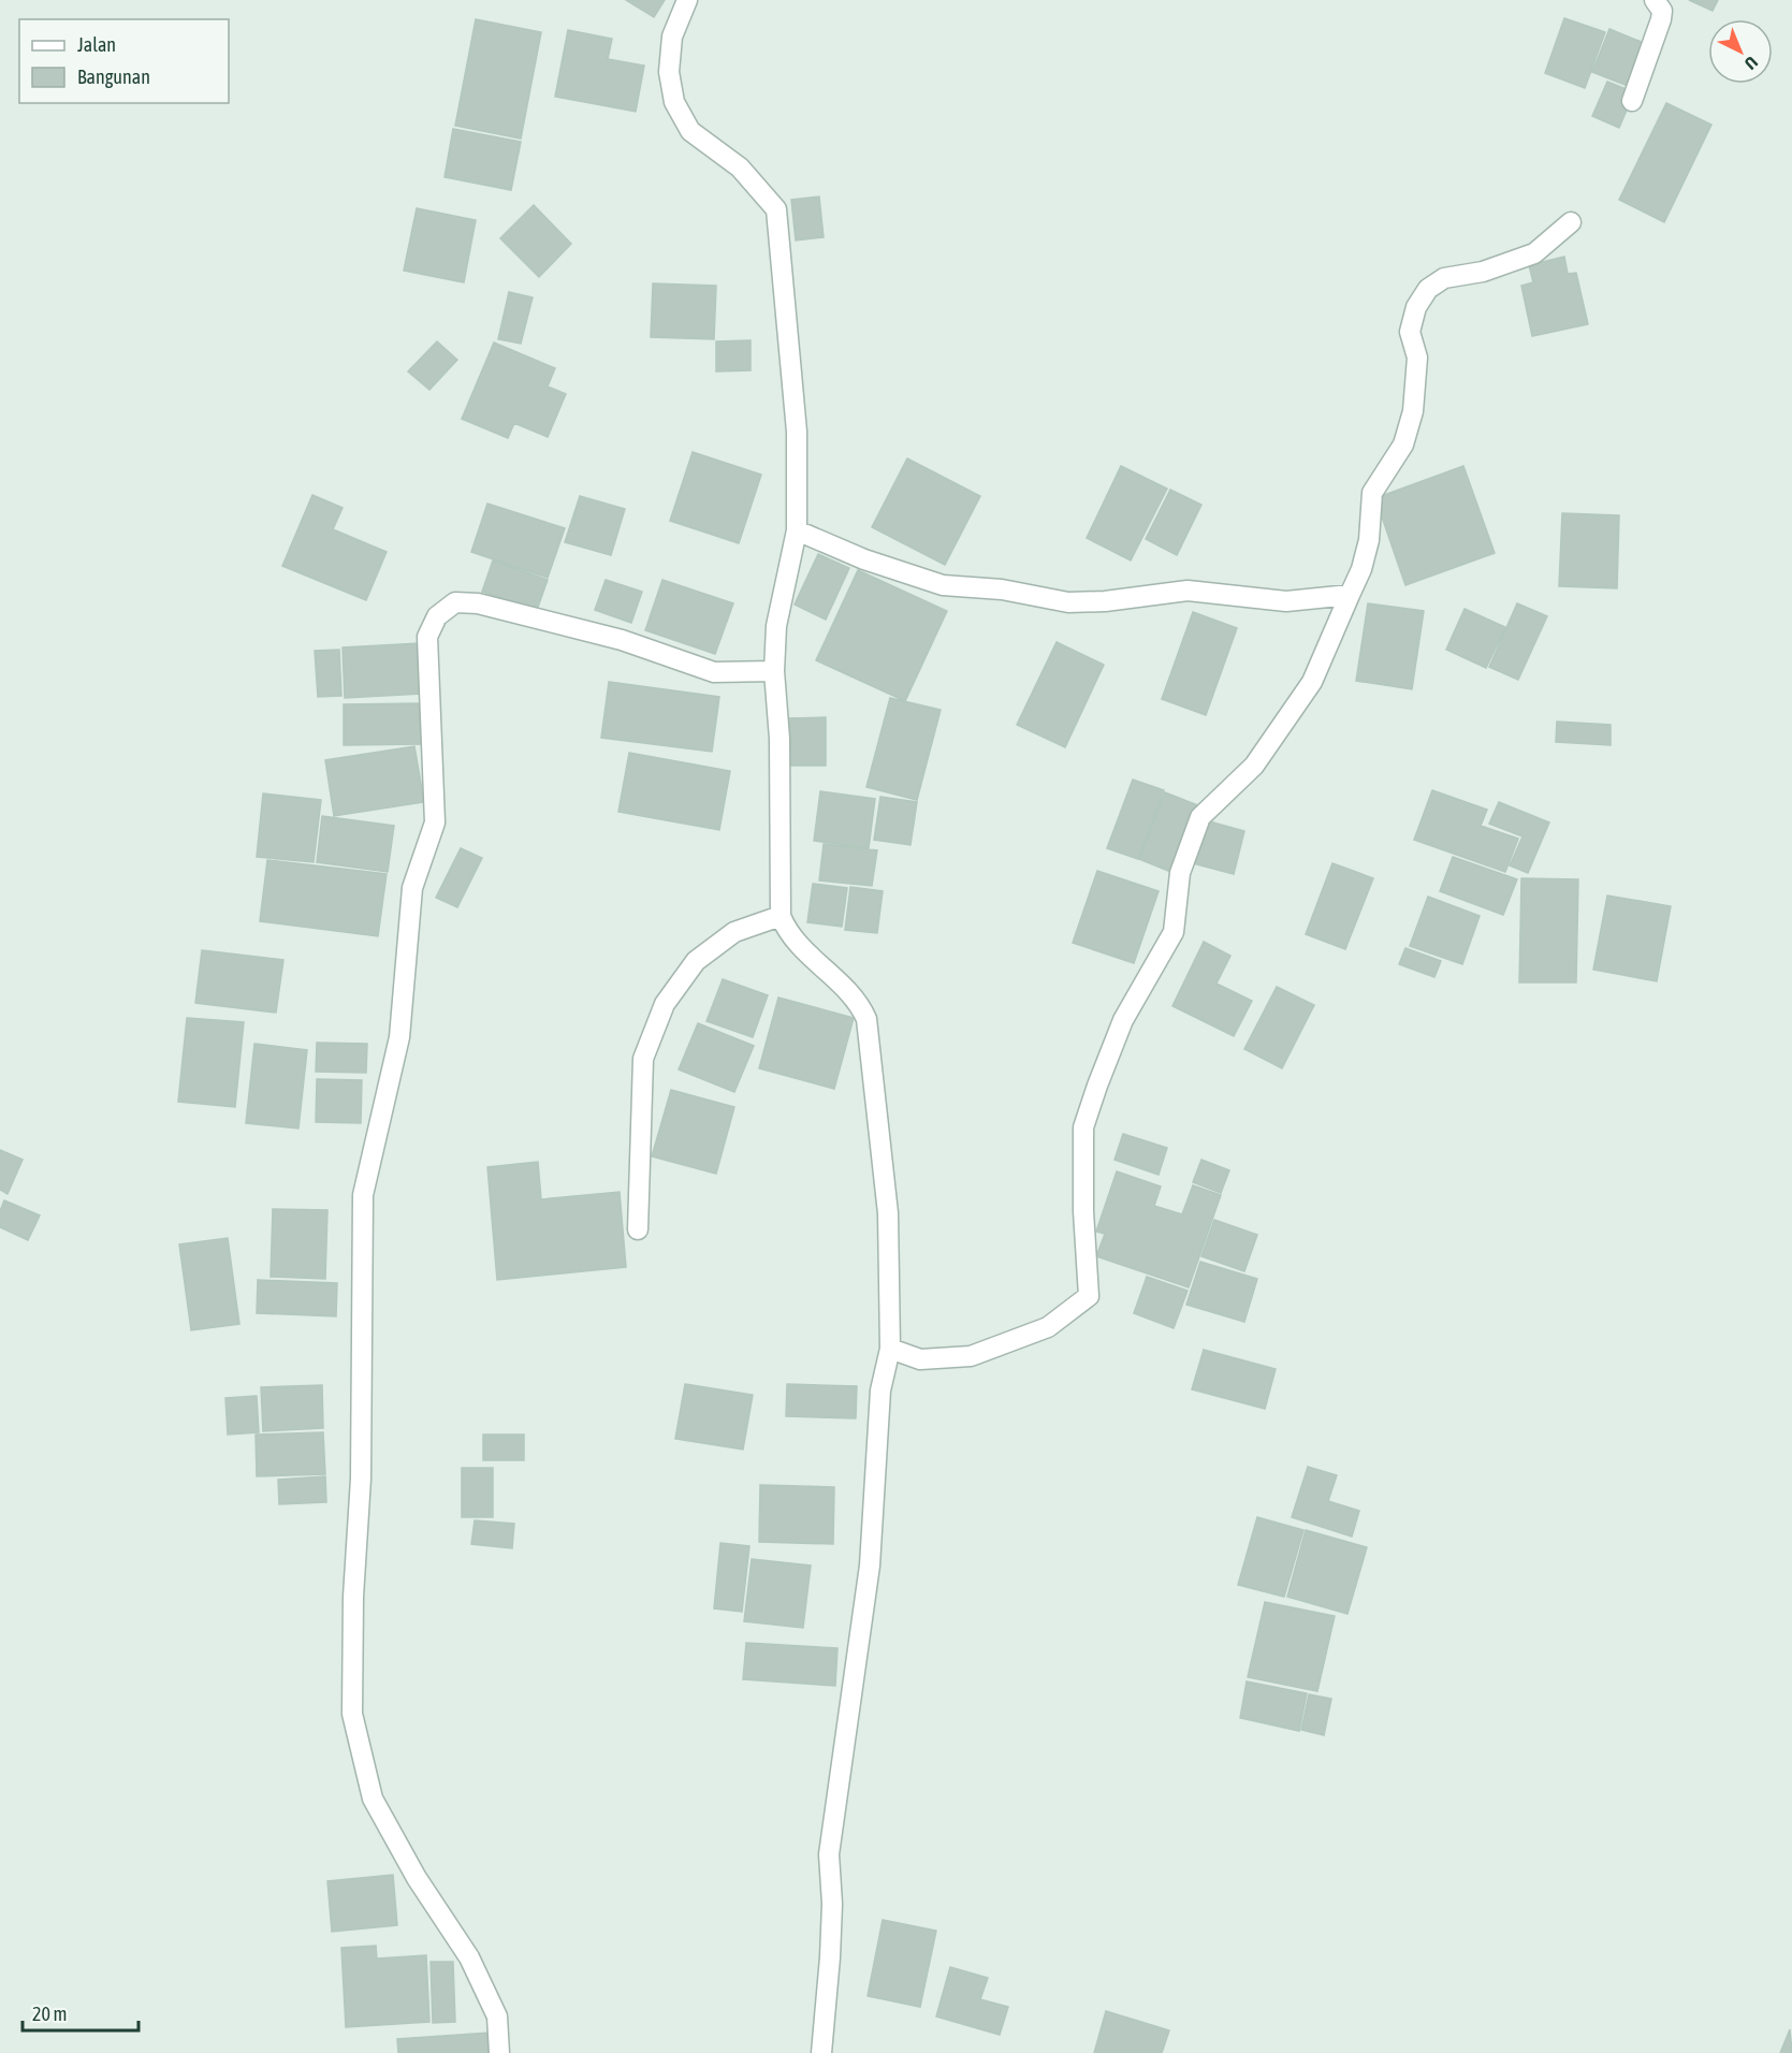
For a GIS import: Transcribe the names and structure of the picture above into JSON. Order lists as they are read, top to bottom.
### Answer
{
  "legend": ["Jalan", "Bangunan"],
  "scale_bar": "20 m",
  "north": "bottom right"
}
